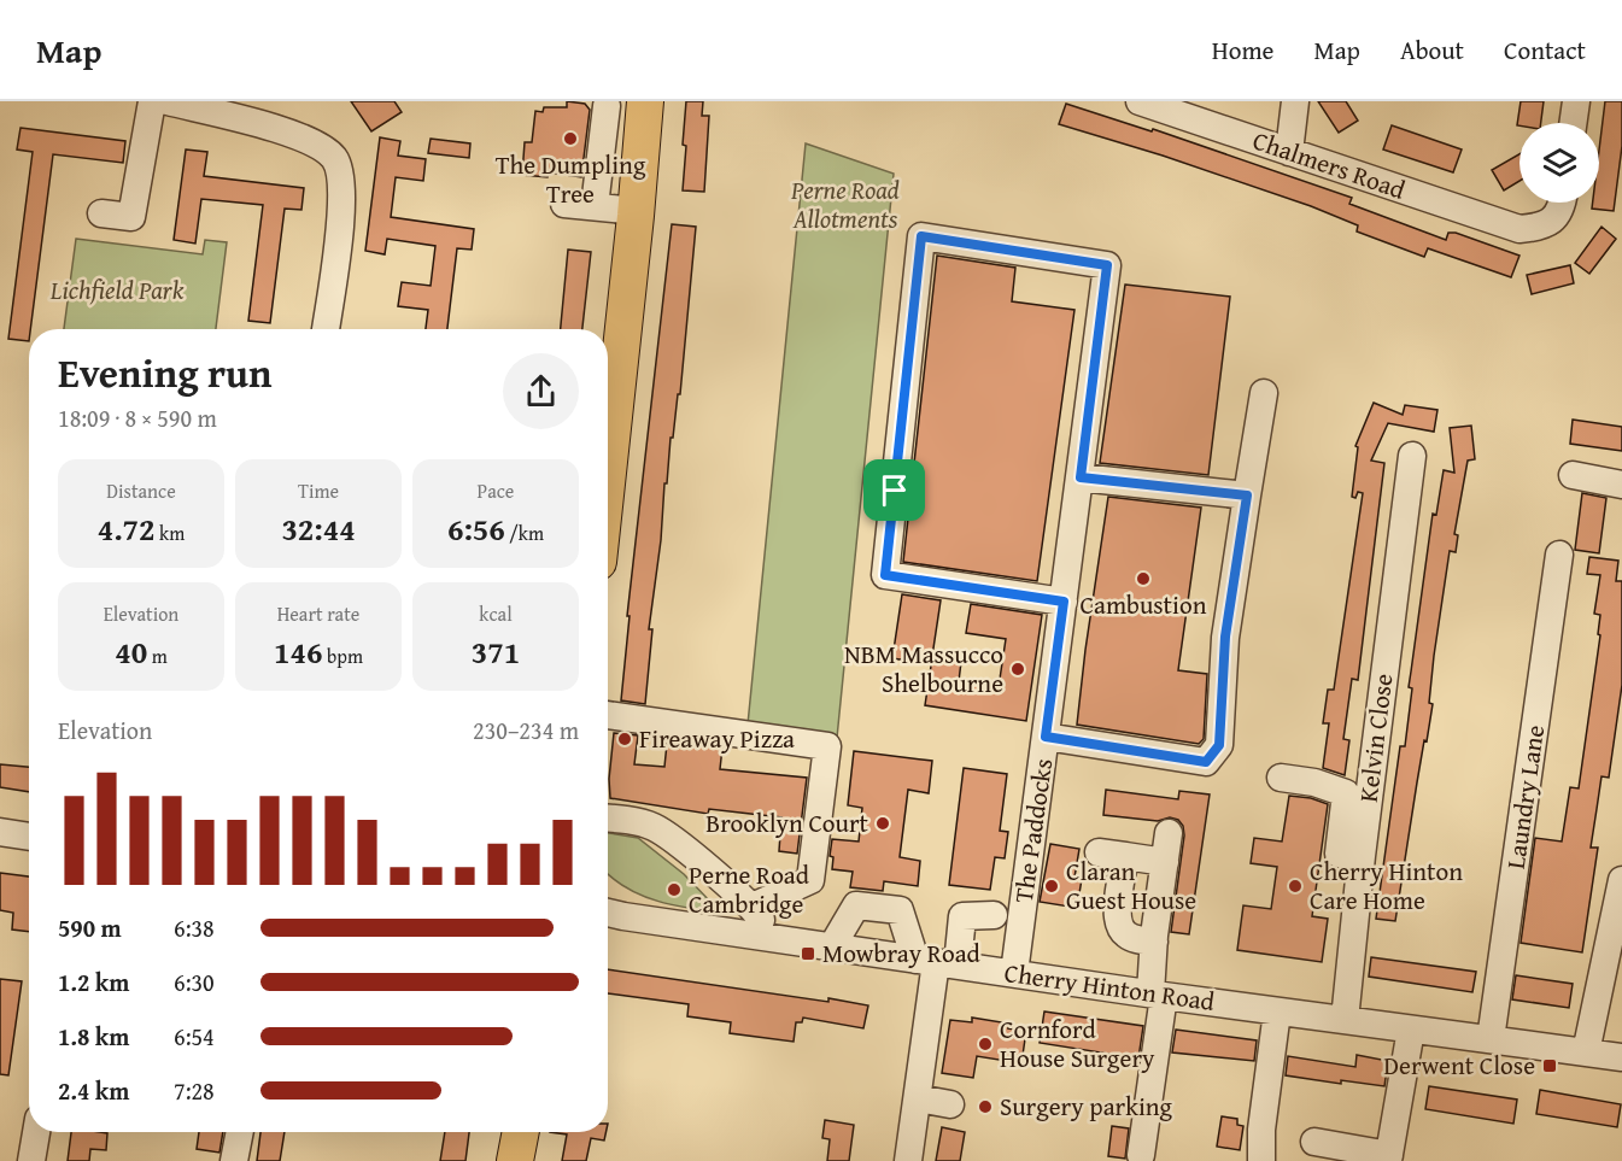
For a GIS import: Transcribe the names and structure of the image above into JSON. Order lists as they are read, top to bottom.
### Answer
{
  "streets": {
    "street": [
      "Chalmers Road",
      "Kelvin Close",
      "Laundry Lane",
      "The Paddocks",
      "Cherry Hinton Road"
    ]
  },
  "crossings": [
    ["Kelvin Close", "Cherry Hinton Road"],
    ["Laundry Lane", "Cherry Hinton Road"],
    ["The Paddocks", "Cherry Hinton Road"]
  ],
  "parks": ["Perne Road Allotments", "Lichfield Park"],
  "places": {
    "other": [
      "The Dumpling Tree",
      "Cambustion",
      "NBM Massucco Shelbourne",
      "Fireaway Pizza",
      "Brooklyn Court",
      "Claran Guest House",
      "Cherry Hinton Care Home",
      "Perne Road Cambridge",
      "Cornford House Surgery",
      "Surgery parking"
    ],
    "transit": ["Mowbray Road", "Derwent Close"]
  },
  "page": {
    "header": "Map",
    "nav": [
      "Home",
      "Map",
      "About",
      "Contact"
    ],
    "heading": ["Evening run", "18:09 · 8 × 590 m"],
    "stats": [
      ["Distance", "4.72 km"],
      ["Time", "32:44"],
      ["Pace", "6:56 /km"],
      ["Elevation", "40 m"],
      ["Heart rate", "146 bpm"],
      ["kcal", "371"]
    ],
    "chart": ["Elevation", "230–234 m"],
    "list": [
      {
        "name": "590 m",
        "note": "6:38"
      },
      {
        "name": "1.2 km",
        "note": "6:30"
      },
      {
        "name": "1.8 km",
        "note": "6:54"
      },
      {
        "name": "2.4 km",
        "note": "7:28"
      }
    ]
  }
}
